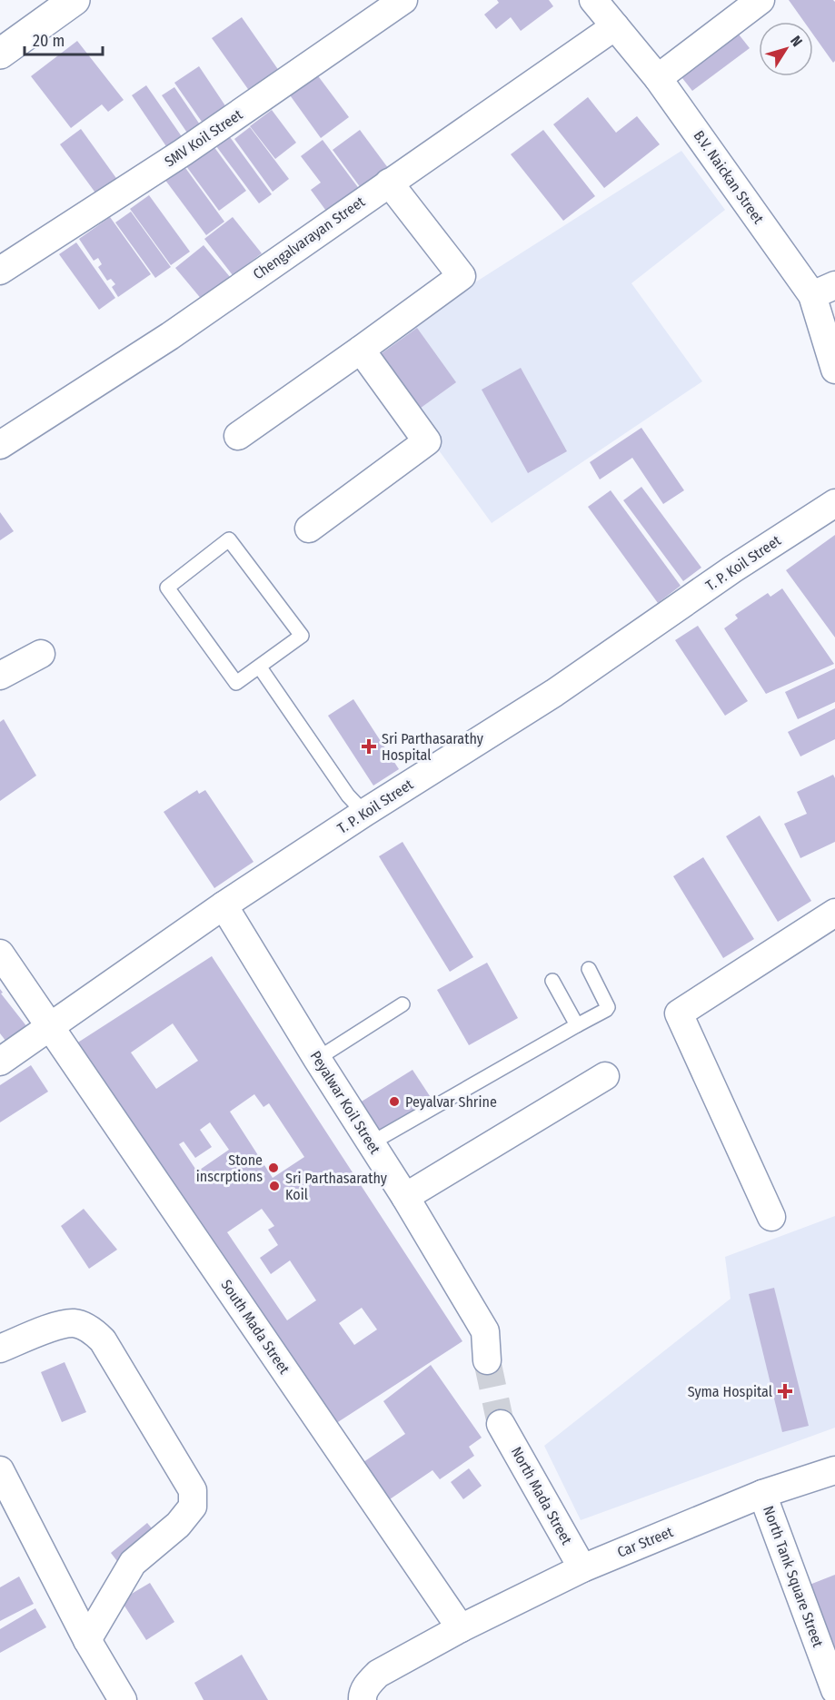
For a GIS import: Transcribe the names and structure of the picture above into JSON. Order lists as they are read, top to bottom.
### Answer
{
  "streets": {
    "street": [
      "SMV Koil Street",
      "B.V. Naickan Street",
      "Chengalvarayan Street",
      "T. P. Koil Street",
      "Peyalwar Koil Street",
      "South Mada Street",
      "North Mada Street",
      "Car Street",
      "North Tank Square Street"
    ]
  },
  "crossings": [
    ["B.V. Naickan Street", "Chengalvarayan Street"],
    ["T. P. Koil Street", "Peyalwar Koil Street"],
    ["T. P. Koil Street", "South Mada Street"],
    ["South Mada Street", "Car Street"],
    ["North Mada Street", "Car Street"],
    ["Car Street", "North Tank Square Street"]
  ],
  "places": {
    "health": ["Sri Parthasarathy Hospital", "Syma Hospital"],
    "other": ["Peyalvar Shrine", "Stone inscrptions", "Sri Parthasarathy Koil"]
  },
  "scale_bar": "20 m",
  "north": "top right"
}
